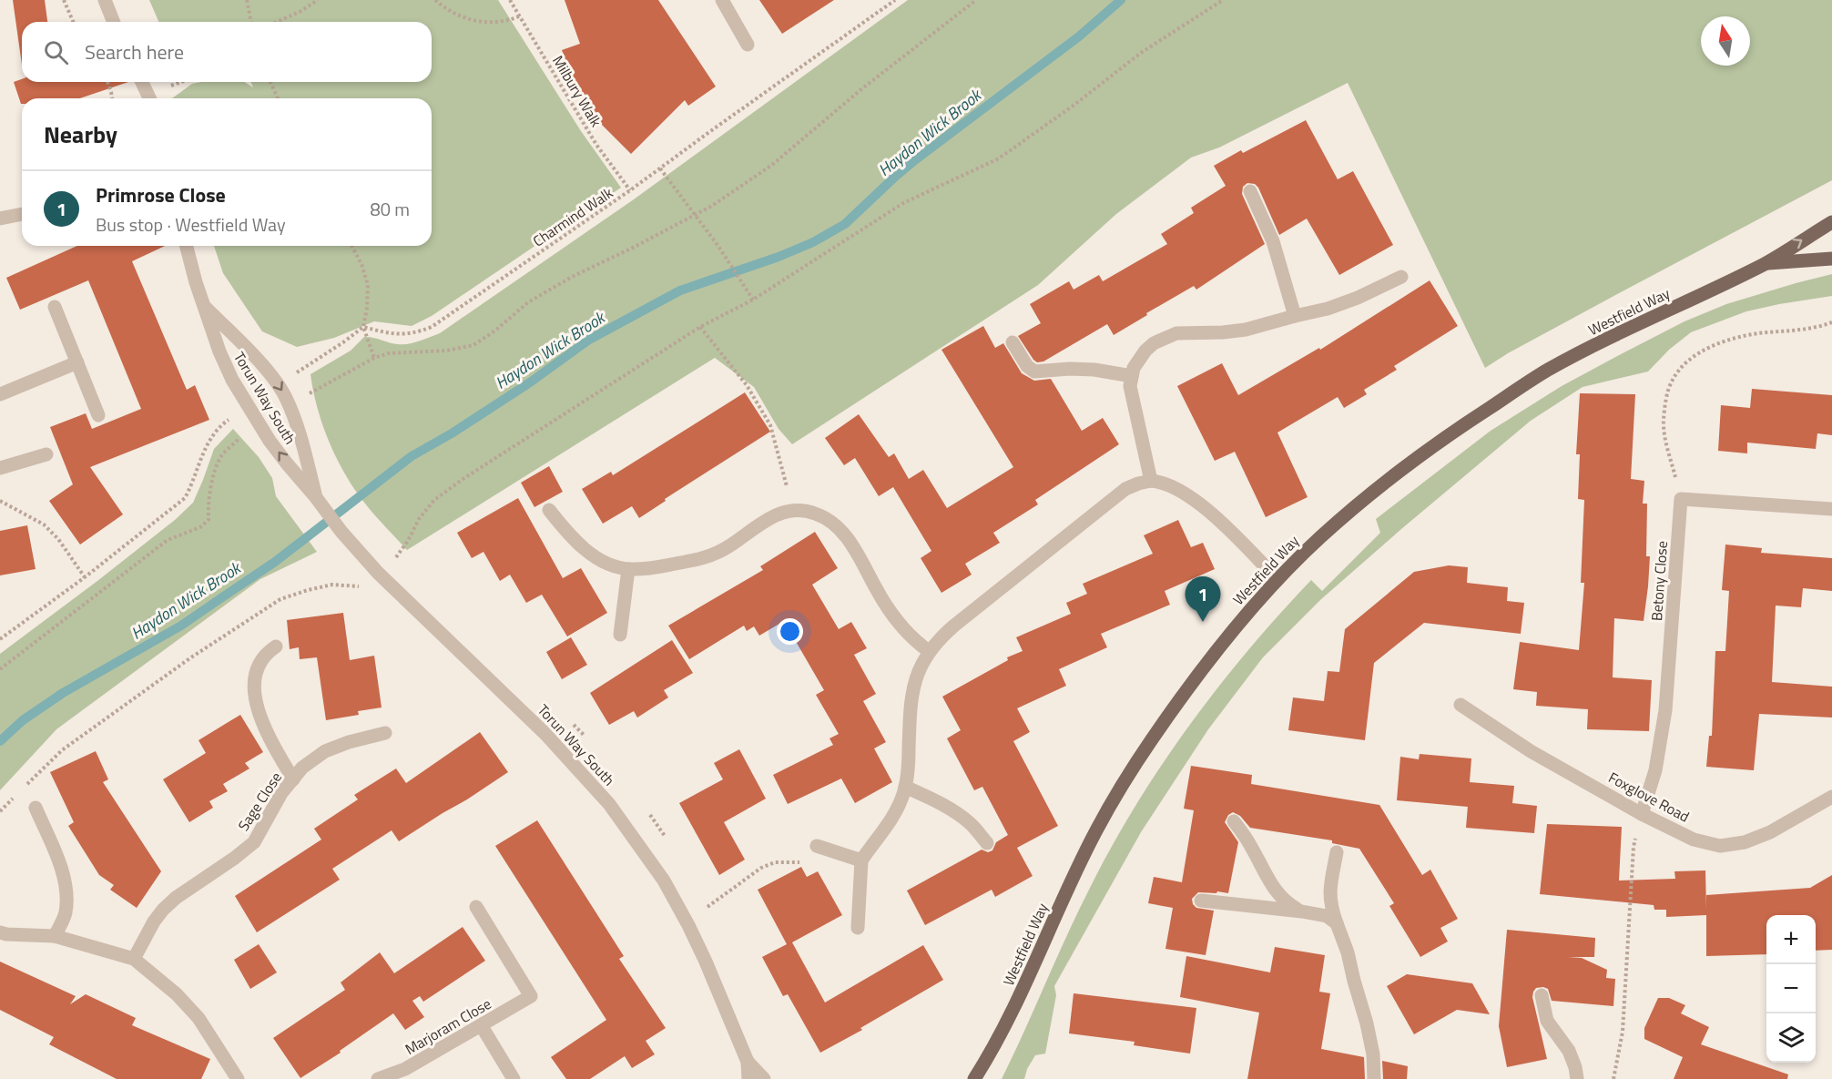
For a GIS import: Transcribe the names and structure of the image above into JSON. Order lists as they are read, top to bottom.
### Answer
{
  "streets": {
    "main road": ["Westfield Way"],
    "street": [
      "Torun Way South",
      "Betony Close",
      "Foxglove Road",
      "Sage Close",
      "Marjoram Close"
    ],
    "path": ["Milbury Walk", "Charmind Walk"]
  },
  "crossings": [
    ["Milbury Walk", "Charmind Walk"],
    ["Betony Close", "Foxglove Road"]
  ],
  "water": ["Haydon Wick Brook"],
  "north": "top",
  "page": {
    "search": "Search here",
    "heading": "Nearby",
    "list": [
      {
        "mark": "1",
        "name": "Primrose Close",
        "note": "Bus stop · Westfield Way",
        "value": "80 m"
      }
    ],
    "pins": "1",
    "map_buttons": ["+", "−"]
  }
}
